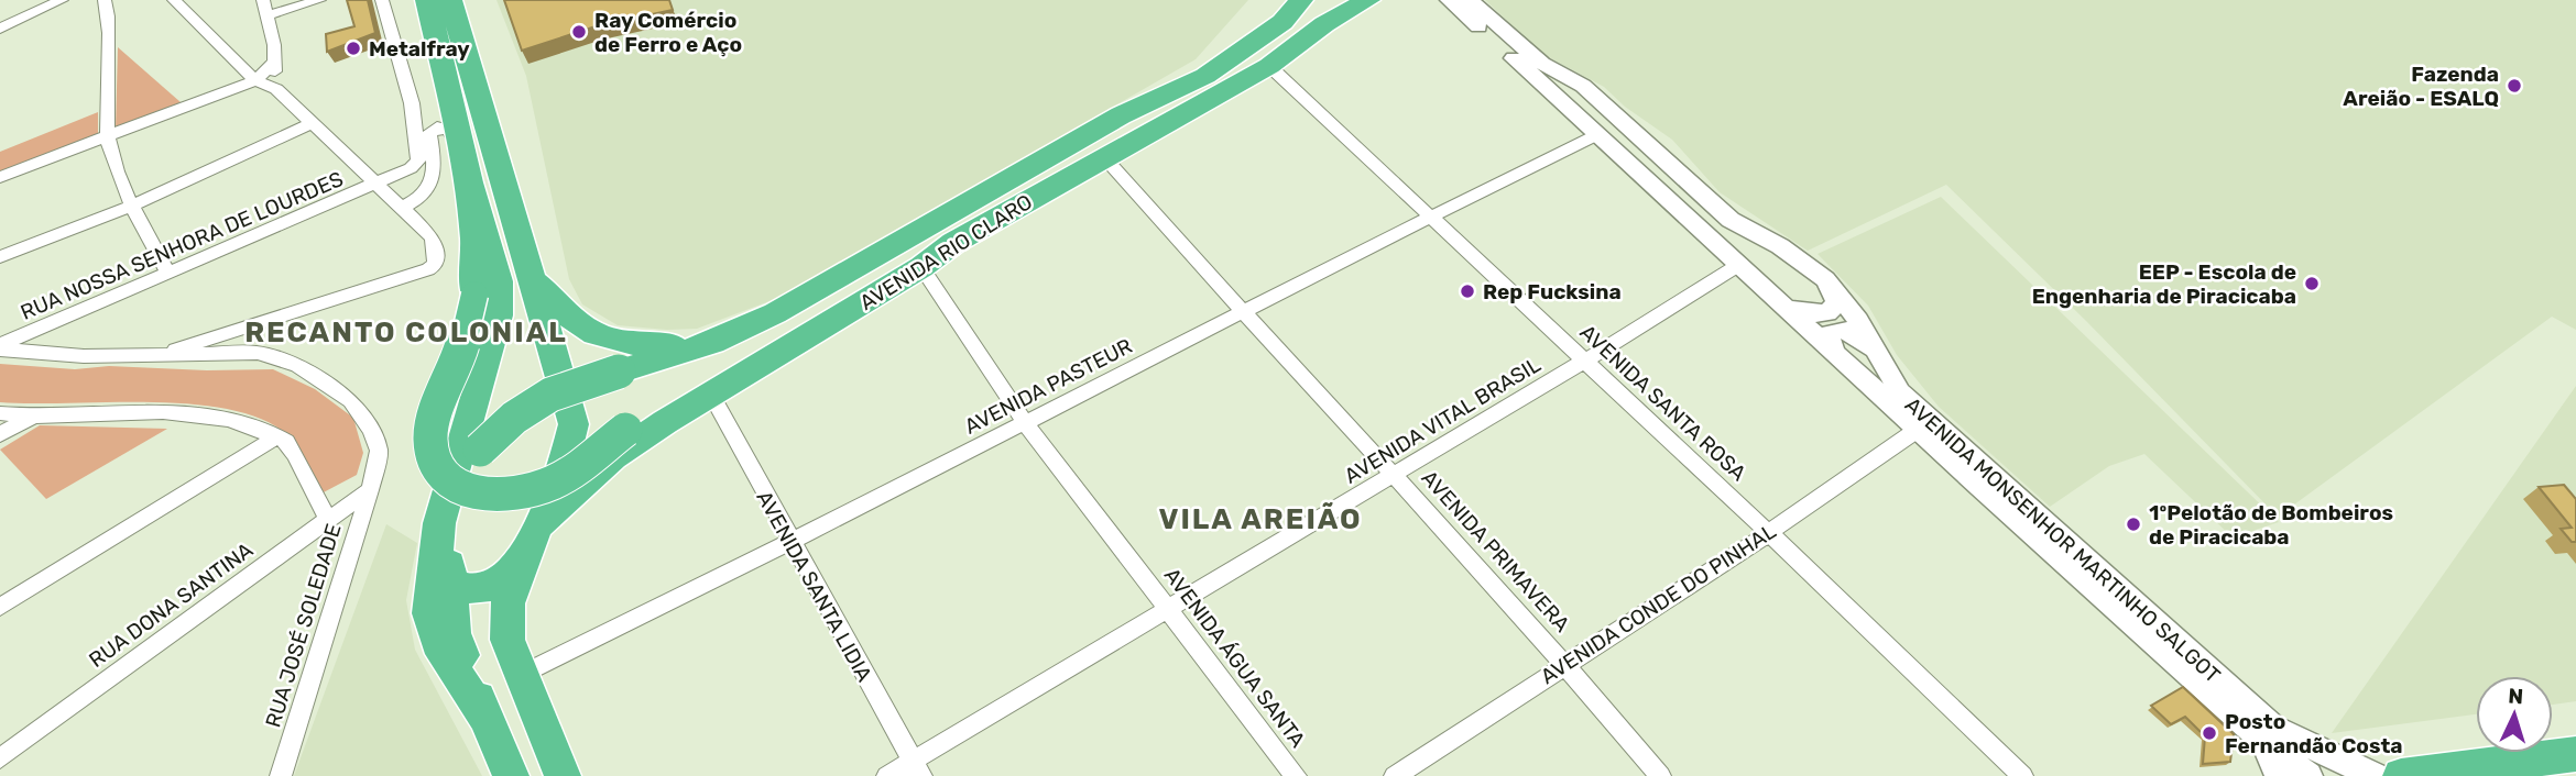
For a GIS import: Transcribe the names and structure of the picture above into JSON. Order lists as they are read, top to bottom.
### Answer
{
  "streets": {
    "highway": ["AVENIDA RIO CLARO"],
    "main road": ["AVENIDA MONSENHOR MARTINHO SALGOT"],
    "street": [
      "RUA NOSSA SENHORA DE LOURDES",
      "AVENIDA PASTEUR",
      "AVENIDA SANTA ROSA",
      "AVENIDA VITAL BRASIL",
      "AVENIDA PRIMAVERA",
      "AVENIDA SANTA LIDIA",
      "AVENIDA CONDE DO PINHAL",
      "RUA DONA SANTINA",
      "RUA JOSÉ SOLEDADE",
      "AVENIDA ÁGUA SANTA"
    ]
  },
  "crossings": [
    ["RUA NOSSA SENHORA DE LOURDES", "RUA JOSÉ SOLEDADE"],
    ["AVENIDA RIO CLARO", "AVENIDA SANTA ROSA"],
    ["AVENIDA RIO CLARO", "AVENIDA PRIMAVERA"],
    ["AVENIDA RIO CLARO", "AVENIDA SANTA LIDIA"],
    ["AVENIDA RIO CLARO", "AVENIDA ÁGUA SANTA"],
    ["AVENIDA PASTEUR", "AVENIDA SANTA ROSA"],
    ["AVENIDA PASTEUR", "AVENIDA MONSENHOR MARTINHO SALGOT"],
    ["AVENIDA PASTEUR", "AVENIDA PRIMAVERA"],
    ["AVENIDA PASTEUR", "AVENIDA SANTA LIDIA"],
    ["AVENIDA PASTEUR", "AVENIDA ÁGUA SANTA"],
    ["AVENIDA SANTA ROSA", "AVENIDA VITAL BRASIL"],
    ["AVENIDA SANTA ROSA", "AVENIDA CONDE DO PINHAL"],
    ["AVENIDA VITAL BRASIL", "AVENIDA MONSENHOR MARTINHO SALGOT"],
    ["AVENIDA VITAL BRASIL", "AVENIDA PRIMAVERA"],
    ["AVENIDA VITAL BRASIL", "AVENIDA SANTA LIDIA"],
    ["AVENIDA VITAL BRASIL", "AVENIDA ÁGUA SANTA"],
    ["AVENIDA MONSENHOR MARTINHO SALGOT", "AVENIDA CONDE DO PINHAL"],
    ["AVENIDA PRIMAVERA", "AVENIDA CONDE DO PINHAL"],
    ["RUA DONA SANTINA", "RUA JOSÉ SOLEDADE"]
  ],
  "districts": ["RECANTO COLONIAL", "VILA AREIÃO"],
  "places": [
    "Ray Comércio de Ferro e Aço",
    "Metalfray",
    "Fazenda Areião - ESALQ",
    "EEP - Escola de Engenharia de Piracicaba",
    "Rep Fucksina",
    "1ºPelotão de Bombeiros de Piracicaba",
    "Posto Fernandão Costa"
  ],
  "north": "top"
}
